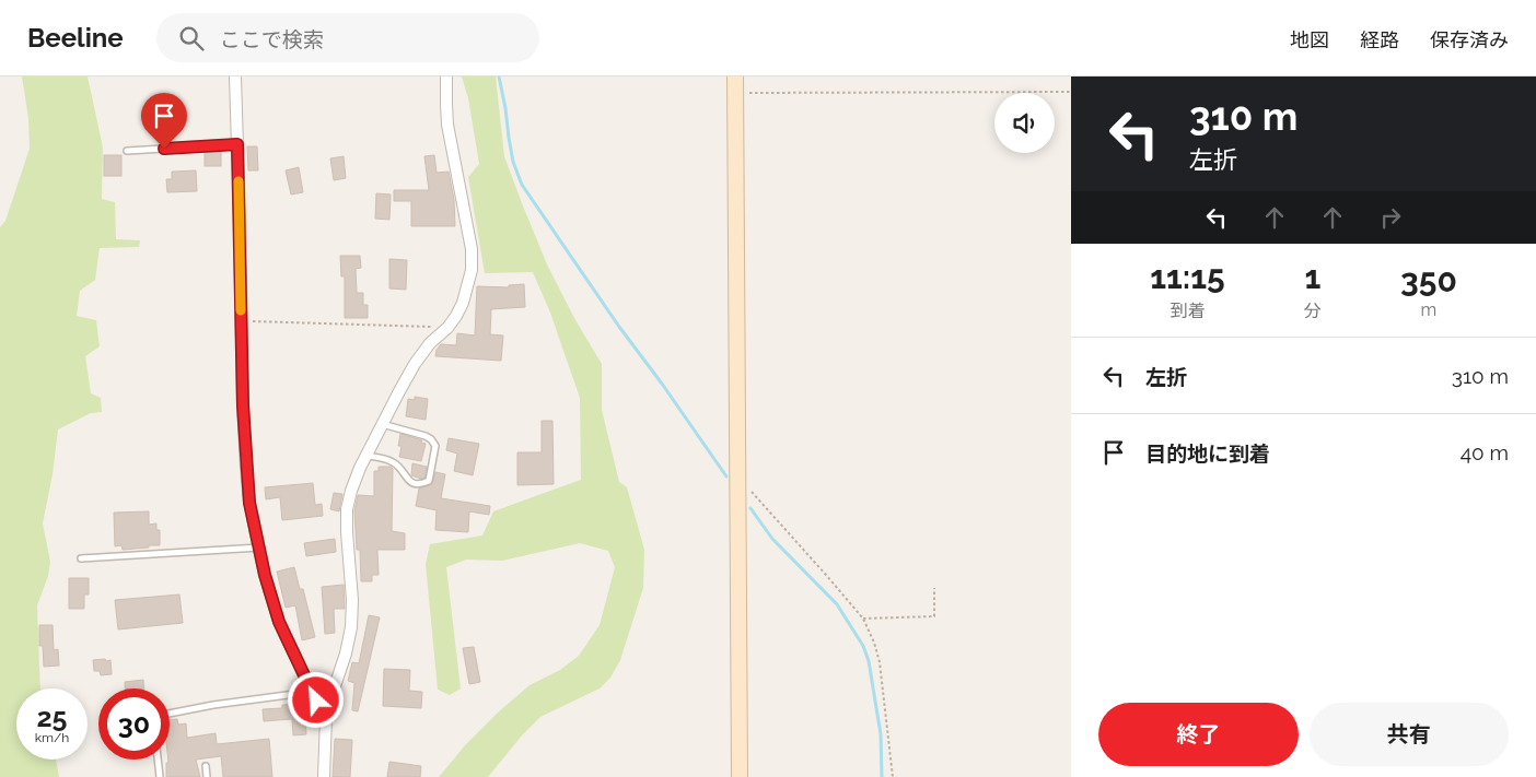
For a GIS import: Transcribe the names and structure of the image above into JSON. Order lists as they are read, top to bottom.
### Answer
{
  "page": {
    "header": "Beeline",
    "search": "ここで検索",
    "nav": ["地図", "経路", "保存済み"],
    "turn": ["310 m", "左折"],
    "eta": [
      "11:15",
      "到着",
      "1",
      "分",
      "350",
      "m"
    ],
    "list": [
      {
        "name": "左折",
        "value": "310 m"
      },
      {
        "name": "目的地に到着",
        "value": "40 m"
      }
    ],
    "speed": "25 km/h",
    "limit": "30",
    "buttons": ["終了", "共有"]
  }
}
